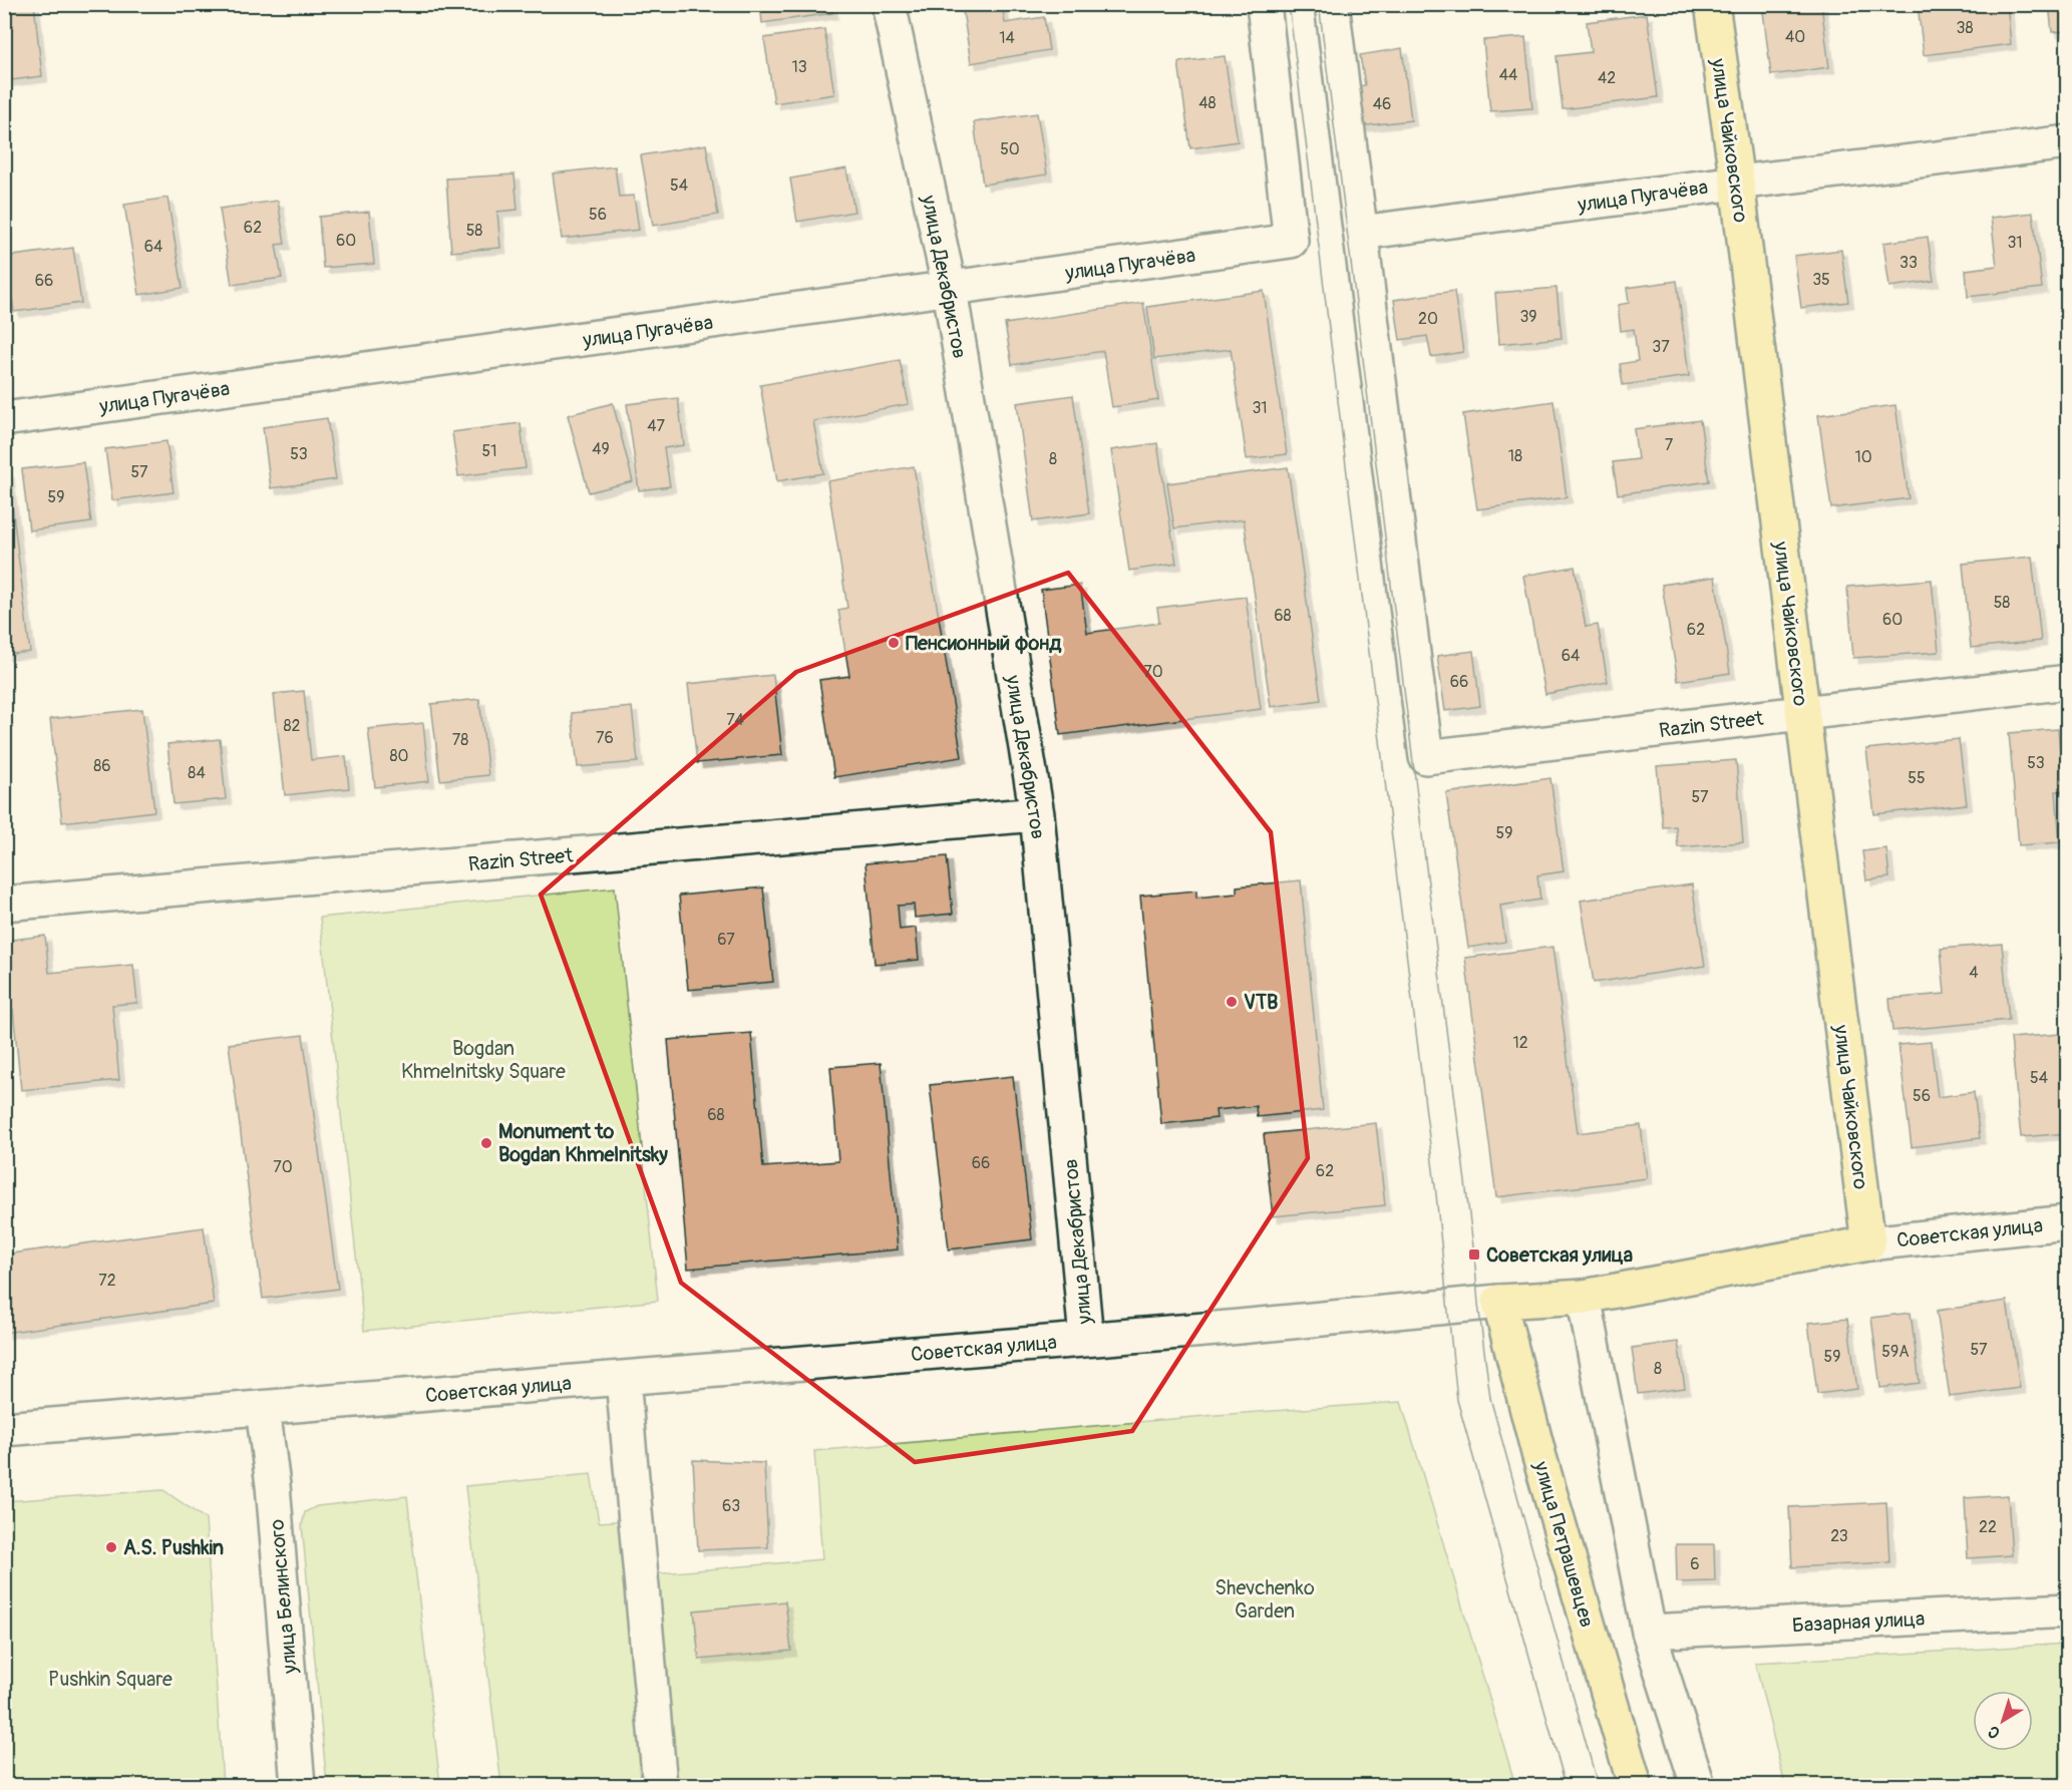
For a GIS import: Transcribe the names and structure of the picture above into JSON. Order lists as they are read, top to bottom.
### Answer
{
  "streets": {
    "main road": ["улица Чайковского", "Советская улица", "улица Петрашевцев"],
    "street": [
      "улица Пугачёва",
      "улица Декабристов",
      "Razin Street",
      "улица Белинского",
      "Базарная улица"
    ]
  },
  "crossings": [
    ["улица Чайковского", "улица Пугачёва"],
    ["улица Чайковского", "Razin Street"],
    ["улица Чайковского", "Советская улица"],
    ["улица Пугачёва", "улица Декабристов"],
    ["улица Пугачёва", "Razin Street"],
    ["улица Декабристов", "Razin Street"],
    ["улица Декабристов", "Советская улица"],
    ["Советская улица", "улица Петрашевцев"],
    ["Советская улица", "улица Белинского"]
  ],
  "parks": ["Bogdan Khmelnitsky Square", "Shevchenko Garden", "Pushkin Square"],
  "places": {
    "other": [
      "Пенсионный фонд",
      "VTB",
      "Monument to Bogdan Khmelnitsky",
      "A.S. Pushkin"
    ],
    "transit": ["Советская улица"]
  },
  "house_numbers": [
    "38",
    "40",
    "14",
    "13",
    "44",
    "42",
    "48",
    "46",
    "50",
    "54",
    "56",
    "62",
    "58",
    "60",
    "31",
    "64",
    "33",
    "35",
    "66",
    "39",
    "20",
    "37",
    "31",
    "47",
    "7",
    "49",
    "51",
    "53",
    "18",
    "10",
    "8",
    "57",
    "59",
    "58",
    "68",
    "60",
    "62",
    "64",
    "70",
    "66",
    "74",
    "82",
    "76",
    "78",
    "80",
    "53",
    "86",
    "84",
    "55",
    "57",
    "59",
    "67",
    "4",
    "12",
    "54",
    "56",
    "68",
    "66",
    "70",
    "62",
    "72",
    "57",
    "59А",
    "59",
    "8",
    "63",
    "22",
    "23",
    "6"
  ],
  "north": "bottom left"
}
